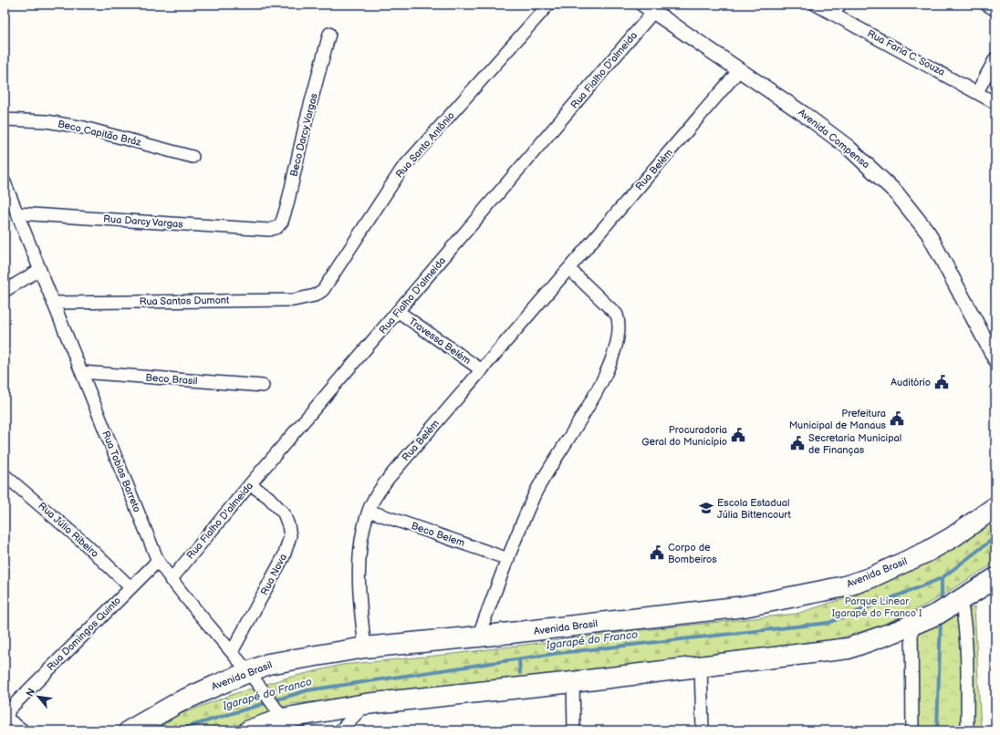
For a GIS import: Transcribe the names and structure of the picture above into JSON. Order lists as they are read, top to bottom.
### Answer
{
  "streets": {
    "highway": ["Avenida Brasil"],
    "street": [
      "Rua Faria C. Souza",
      "Rua Fialho D'almeida",
      "Beco Capitão Bráz",
      "Beco Darcy Vargas",
      "Avenida Compensa",
      "Rua Santo Antônio",
      "Rua Belém",
      "Rua Darcy Vargas",
      "Rua Santos Dumont",
      "Travessa Belém",
      "Beco Brasil",
      "Rua Tobias Barreto",
      "Rua Júlio Ribeiro",
      "Beco Belem",
      "Rua Nova",
      "Rua Domingos Quinto"
    ]
  },
  "crossings": [
    ["Rua Fialho D'almeida", "Avenida Compensa"],
    ["Rua Fialho D'almeida", "Travessa Belém"],
    ["Rua Fialho D'almeida", "Rua Tobias Barreto"],
    ["Rua Fialho D'almeida", "Rua Nova"],
    ["Beco Darcy Vargas", "Rua Darcy Vargas"],
    ["Avenida Compensa", "Rua Belém"],
    ["Rua Santo Antônio", "Rua Santos Dumont"],
    ["Rua Belém", "Travessa Belém"],
    ["Rua Belém", "Beco Belem"],
    ["Rua Belém", "Avenida Brasil"],
    ["Rua Darcy Vargas", "Rua Tobias Barreto"],
    ["Rua Santos Dumont", "Rua Tobias Barreto"],
    ["Beco Brasil", "Rua Tobias Barreto"],
    ["Rua Tobias Barreto", "Avenida Brasil"],
    ["Rua Tobias Barreto", "Rua Nova"],
    ["Rua Tobias Barreto", "Rua Domingos Quinto"],
    ["Rua Júlio Ribeiro", "Rua Domingos Quinto"]
  ],
  "water": ["Igarapé do Franco"],
  "parks": ["Parque Linear Igarapé do Franco I"],
  "places": {
    "public building": [
      "Auditório",
      "Prefeitura Municipal de Manaus",
      "Procuradoria Geral do Município",
      "Secretaria Municipal de Finanças",
      "Corpo de Bombeiros"
    ],
    "school or university": ["Escola Estadual Júlia Bittencourt"]
  },
  "north": "top left"
}
